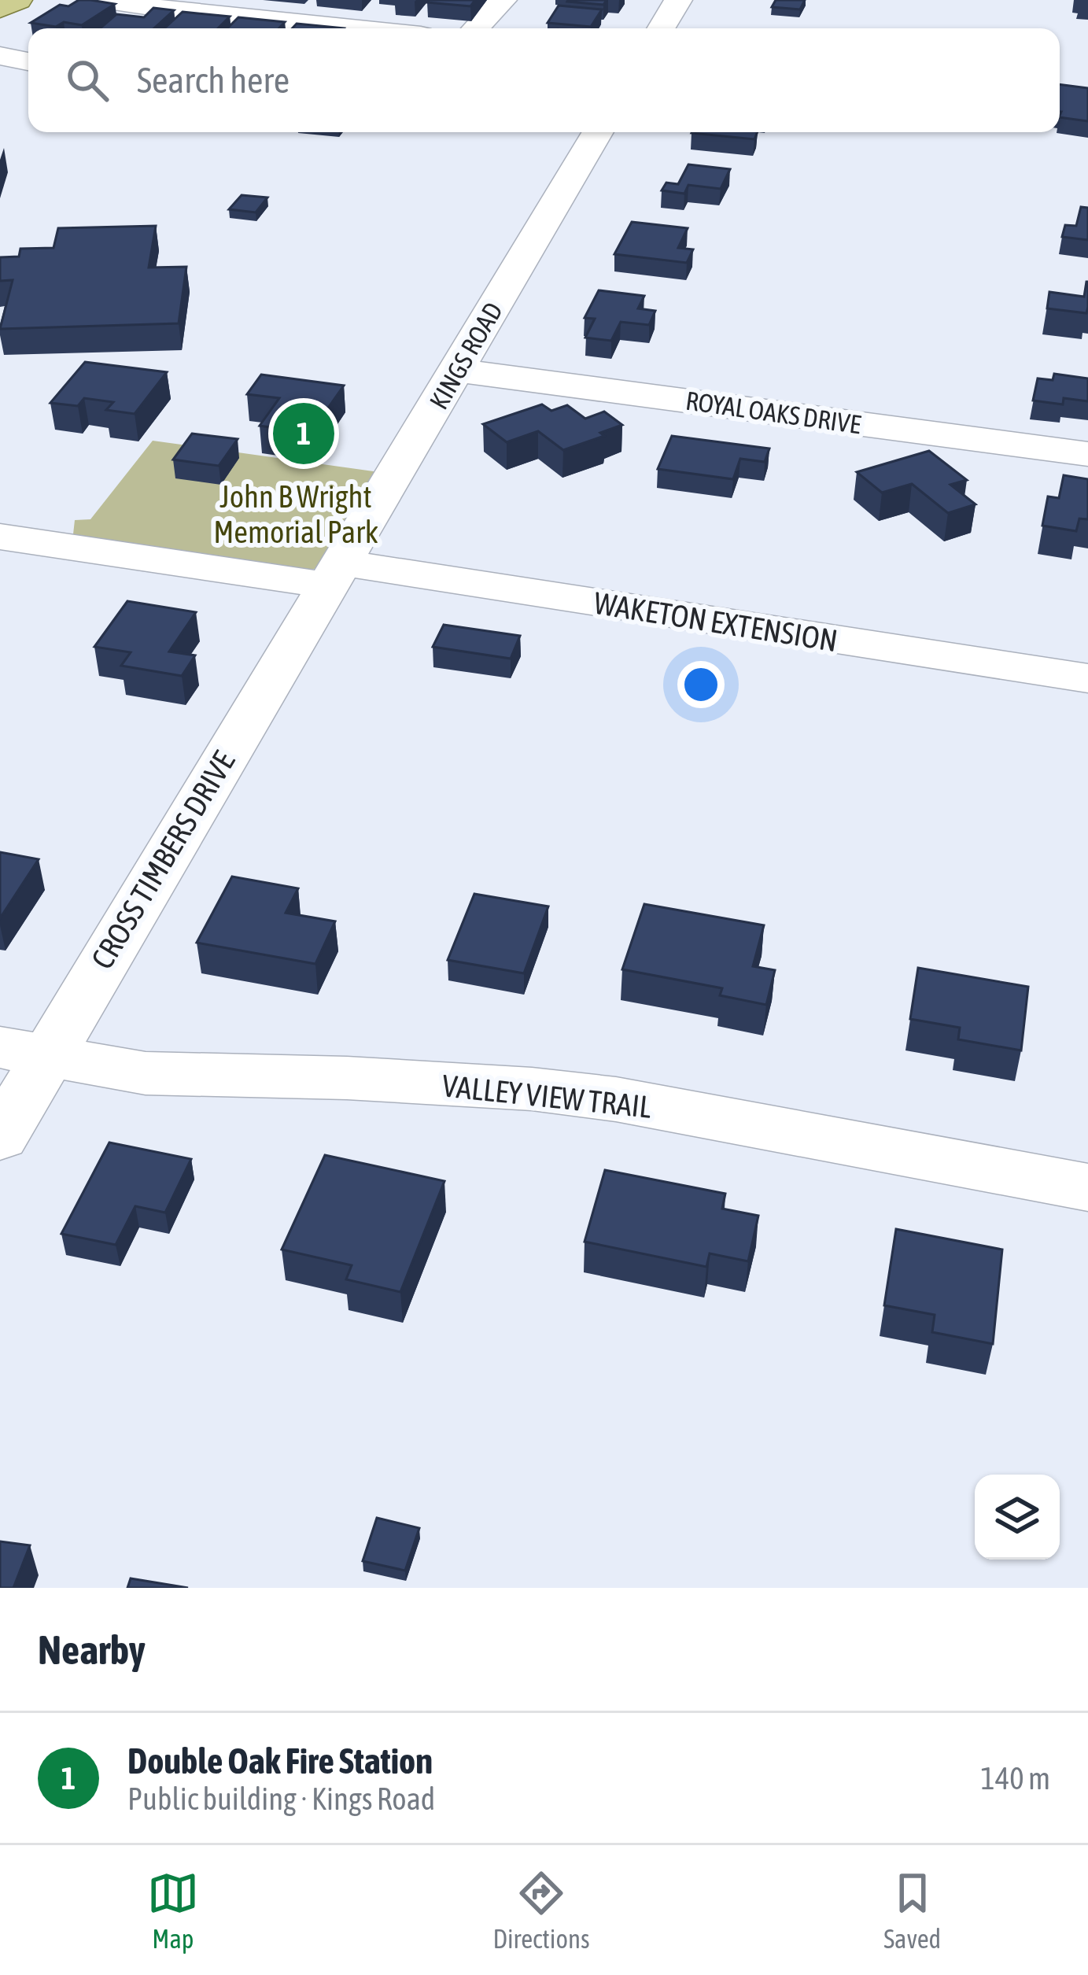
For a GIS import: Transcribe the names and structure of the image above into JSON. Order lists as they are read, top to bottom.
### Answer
{
  "streets": {
    "street": [
      "KINGS ROAD",
      "ROYAL OAKS DRIVE",
      "WAKETON EXTENSION",
      "CROSS TIMBERS DRIVE",
      "VALLEY VIEW TRAIL"
    ]
  },
  "crossings": [
    ["KINGS ROAD", "ROYAL OAKS DRIVE"],
    ["KINGS ROAD", "WAKETON EXTENSION"],
    ["KINGS ROAD", "CROSS TIMBERS DRIVE"],
    ["WAKETON EXTENSION", "CROSS TIMBERS DRIVE"],
    ["CROSS TIMBERS DRIVE", "VALLEY VIEW TRAIL"]
  ],
  "parks": ["John B Wright Memorial Park"],
  "page": {
    "search": "Search here",
    "pins": "1",
    "heading": "Nearby",
    "list": [
      {
        "mark": "1",
        "name": "Double Oak Fire Station",
        "note": "Public building · Kings Road",
        "value": "140 m"
      }
    ],
    "nav": ["Map", "Directions", "Saved"]
  }
}
